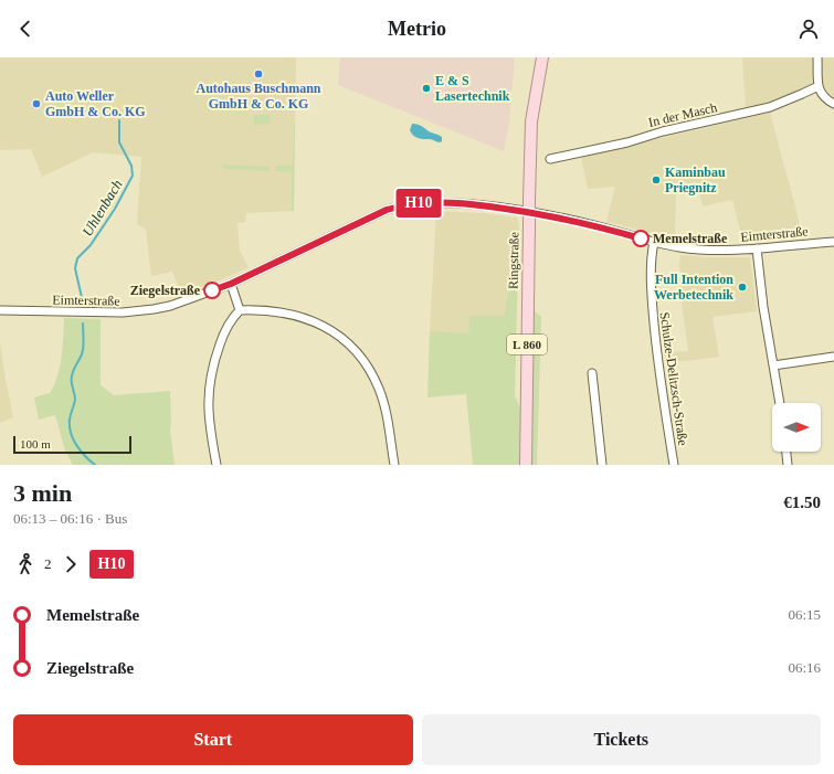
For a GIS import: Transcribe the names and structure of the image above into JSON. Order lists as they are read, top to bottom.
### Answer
{
  "streets": {
    "main road": ["Ringstraße", "L 860"],
    "street": ["In der Masch", "Eimterstraße", "Schulze-Delitzsch-Straße"]
  },
  "crossings": [
    ["Eimterstraße", "Schulze-Delitzsch-Straße"]
  ],
  "water": ["Uhlenbach"],
  "places": [
    "Autohaus Buschmann GmbH & Co. KG",
    "E & S Lasertechnik",
    "Auto Weller GmbH & Co. KG",
    "Kaminbau Priegnitz",
    "Memelstraße",
    "Full Intention Werbetechnik",
    "Ziegelstraße"
  ],
  "lines": ["bus line H10"],
  "scale_bar": "100 m",
  "north": "right",
  "page": {
    "header": "Metrio",
    "on_map": "H10",
    "scale": "100 m",
    "heading": ["3 min", "06:13 – 06:16 · Bus", "€1.50"],
    "legs": ["2", "H10"],
    "list": [
      {
        "name": "Memelstraße",
        "value": "06:15"
      },
      {
        "name": "Ziegelstraße",
        "value": "06:16"
      }
    ],
    "buttons": ["Start", "Tickets"]
  }
}
